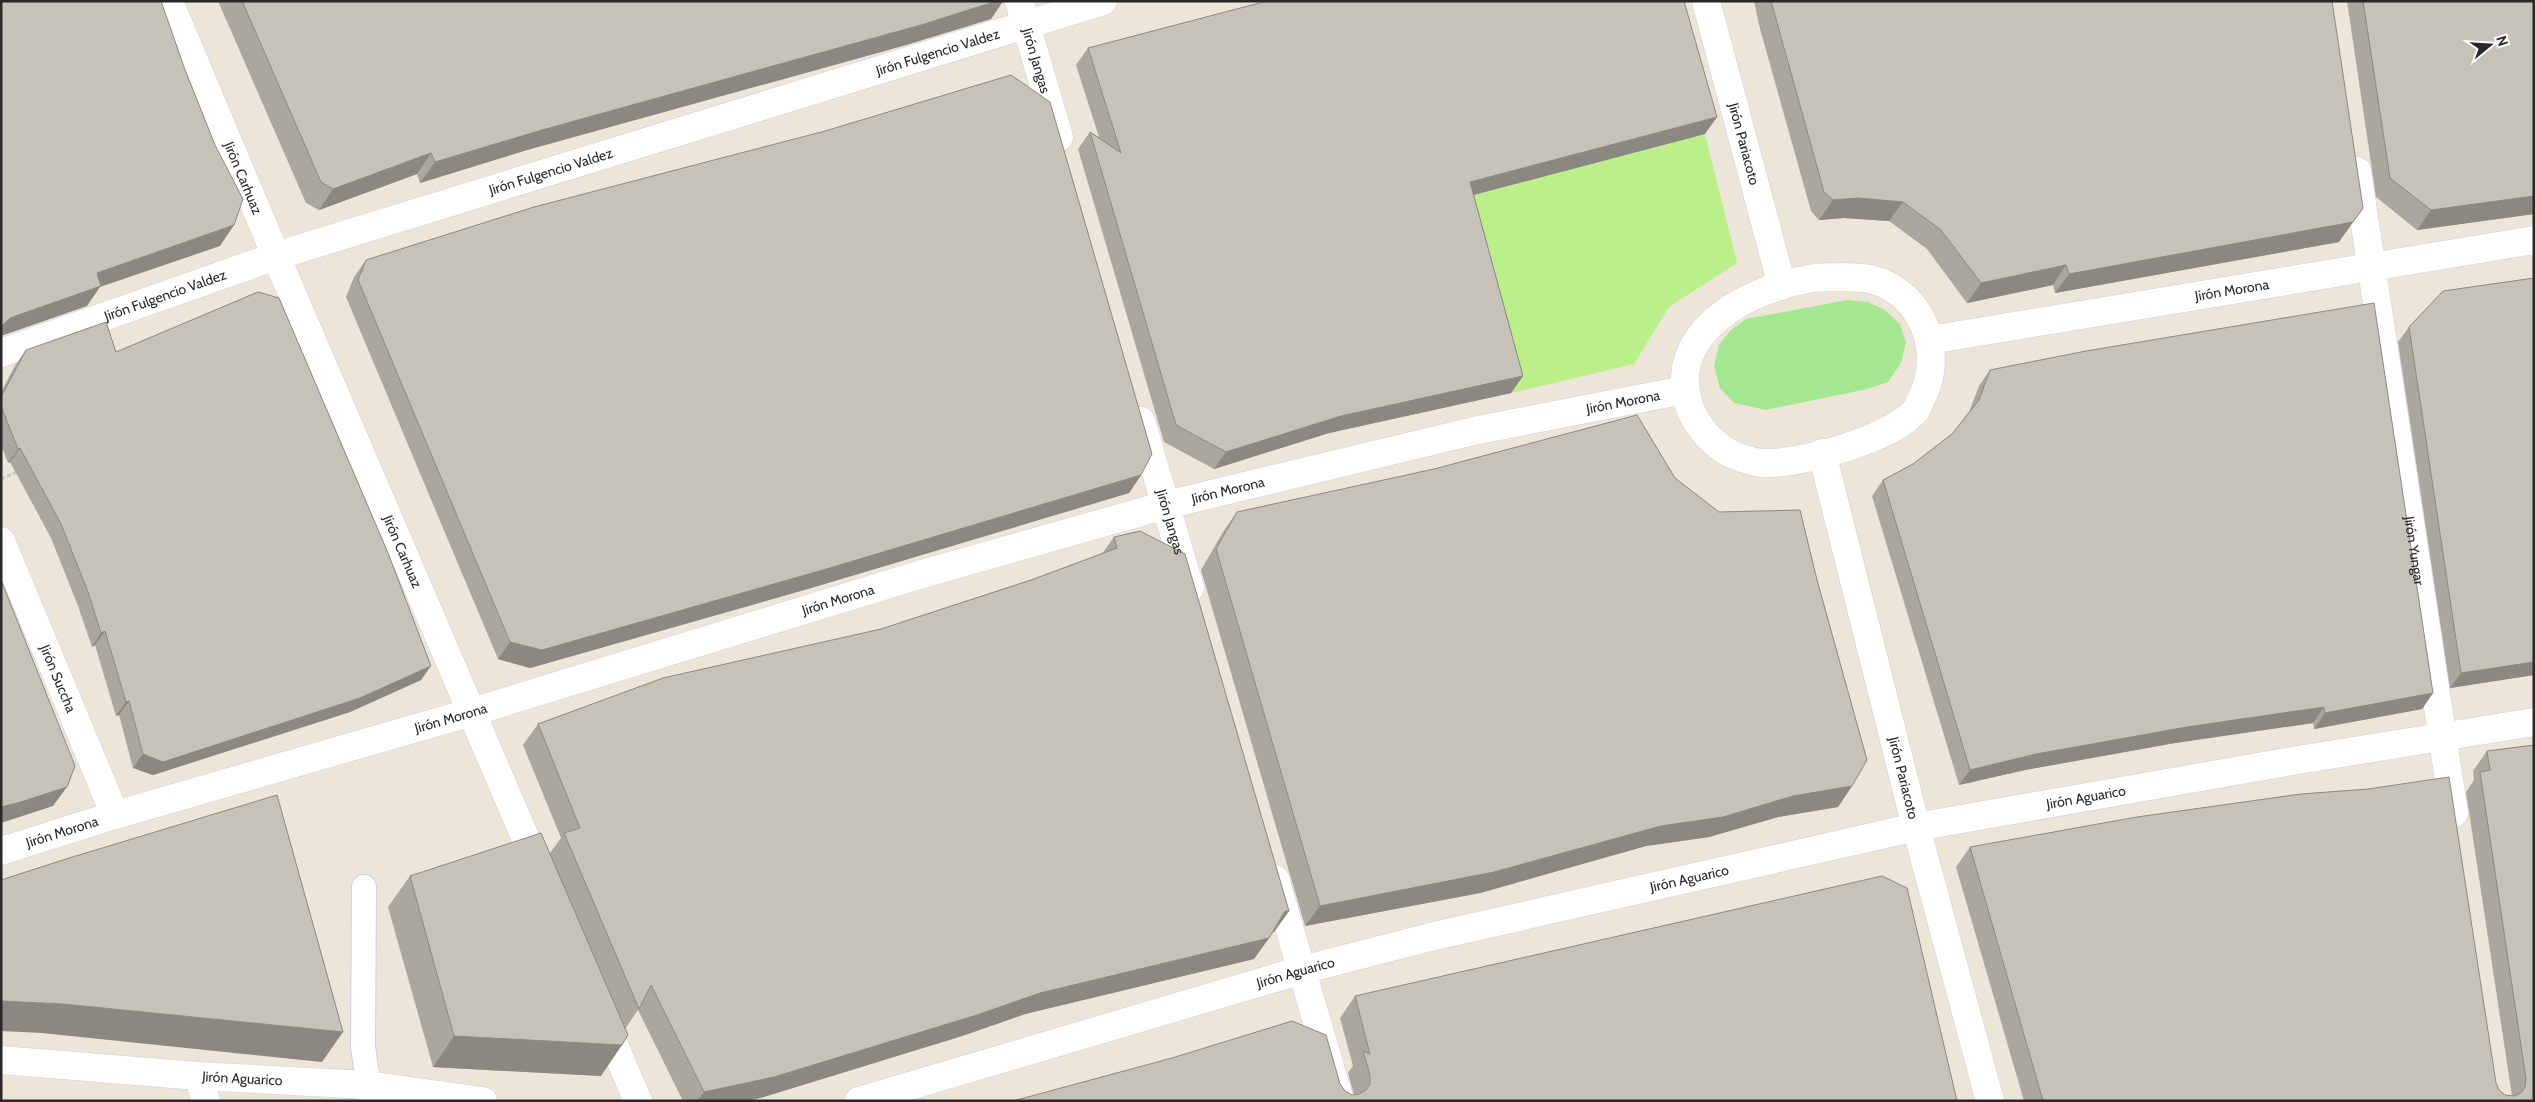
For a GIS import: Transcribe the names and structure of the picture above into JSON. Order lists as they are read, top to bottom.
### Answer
{
  "streets": {
    "street": [
      "Jirón Fulgencio Valdez",
      "Jirón Jangas",
      "Jirón Pariacoto",
      "Jirón Carhuaz",
      "Jirón Morona",
      "Jirón Yungar",
      "Jirón Succha",
      "Jirón Aguarico"
    ]
  },
  "crossings": [
    ["Jirón Fulgencio Valdez", "Jirón Jangas"],
    ["Jirón Fulgencio Valdez", "Jirón Carhuaz"],
    ["Jirón Jangas", "Jirón Morona"],
    ["Jirón Pariacoto", "Jirón Aguarico"],
    ["Jirón Carhuaz", "Jirón Morona"],
    ["Jirón Morona", "Jirón Yungar"],
    ["Jirón Morona", "Jirón Succha"],
    ["Jirón Yungar", "Jirón Aguarico"]
  ],
  "north": "right"
}
